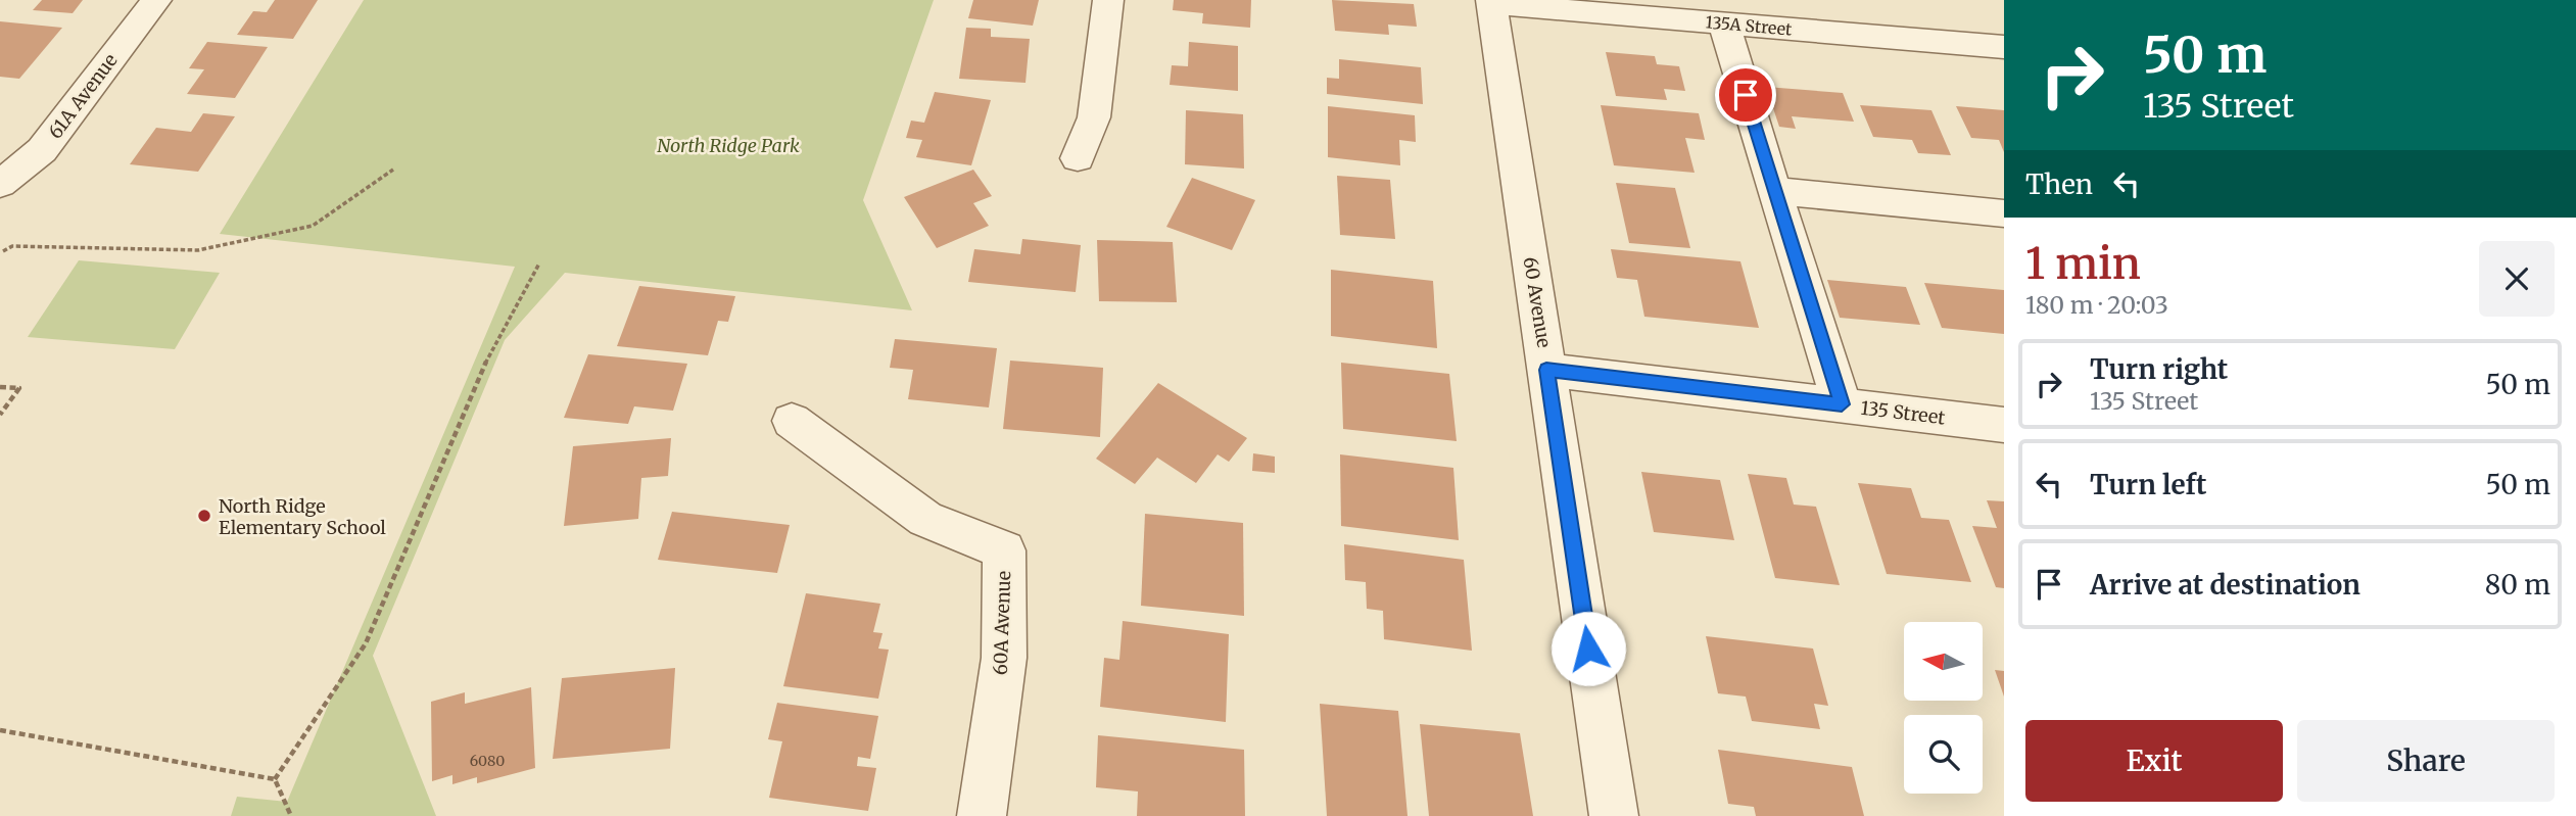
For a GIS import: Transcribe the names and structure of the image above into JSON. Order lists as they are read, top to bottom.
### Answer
{
  "streets": {
    "street": [
      "135A Street",
      "61A Avenue",
      "60 Avenue",
      "135 Street",
      "60A Avenue"
    ]
  },
  "crossings": [
    ["135A Street", "60 Avenue"],
    ["60 Avenue", "135 Street"]
  ],
  "parks": ["North Ridge Park"],
  "places": ["North Ridge Elementary School"],
  "house_numbers": ["6080"],
  "north": "left",
  "page": {
    "turn": ["50 m", "135 Street"],
    "then": "Then",
    "heading": ["1 min", "180 m · 20:03"],
    "list": [
      {
        "name": "Turn right",
        "note": "135 Street",
        "value": "50 m"
      },
      {
        "name": "Turn left",
        "value": "50 m"
      },
      {
        "name": "Arrive at destination",
        "value": "80 m"
      }
    ],
    "buttons": ["Exit", "Share"]
  }
}
